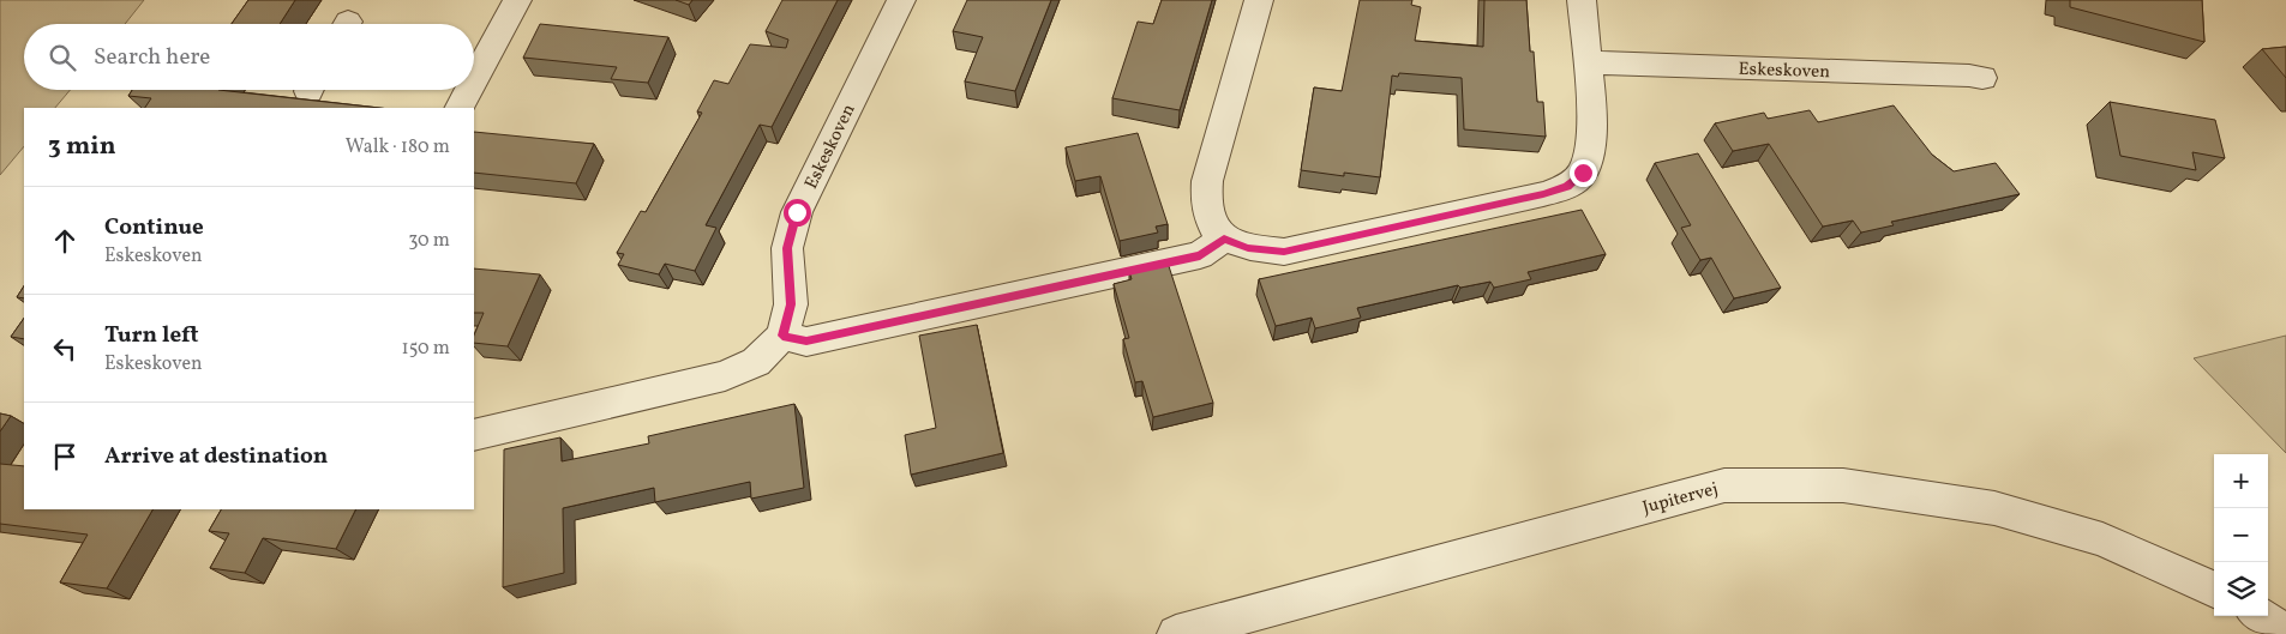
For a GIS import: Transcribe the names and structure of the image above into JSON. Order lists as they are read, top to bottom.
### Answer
{
  "streets": {
    "street": ["Eskeskoven", "Jupitervej"]
  },
  "page": {
    "search": "Search here",
    "heading": ["3 min", "Walk · 180 m"],
    "list": [
      ["Continue", "Eskeskoven", "30 m"],
      ["Turn left", "Eskeskoven", "150 m"],
      "Arrive at destination"
    ],
    "map_buttons": ["+", "−"]
  }
}
